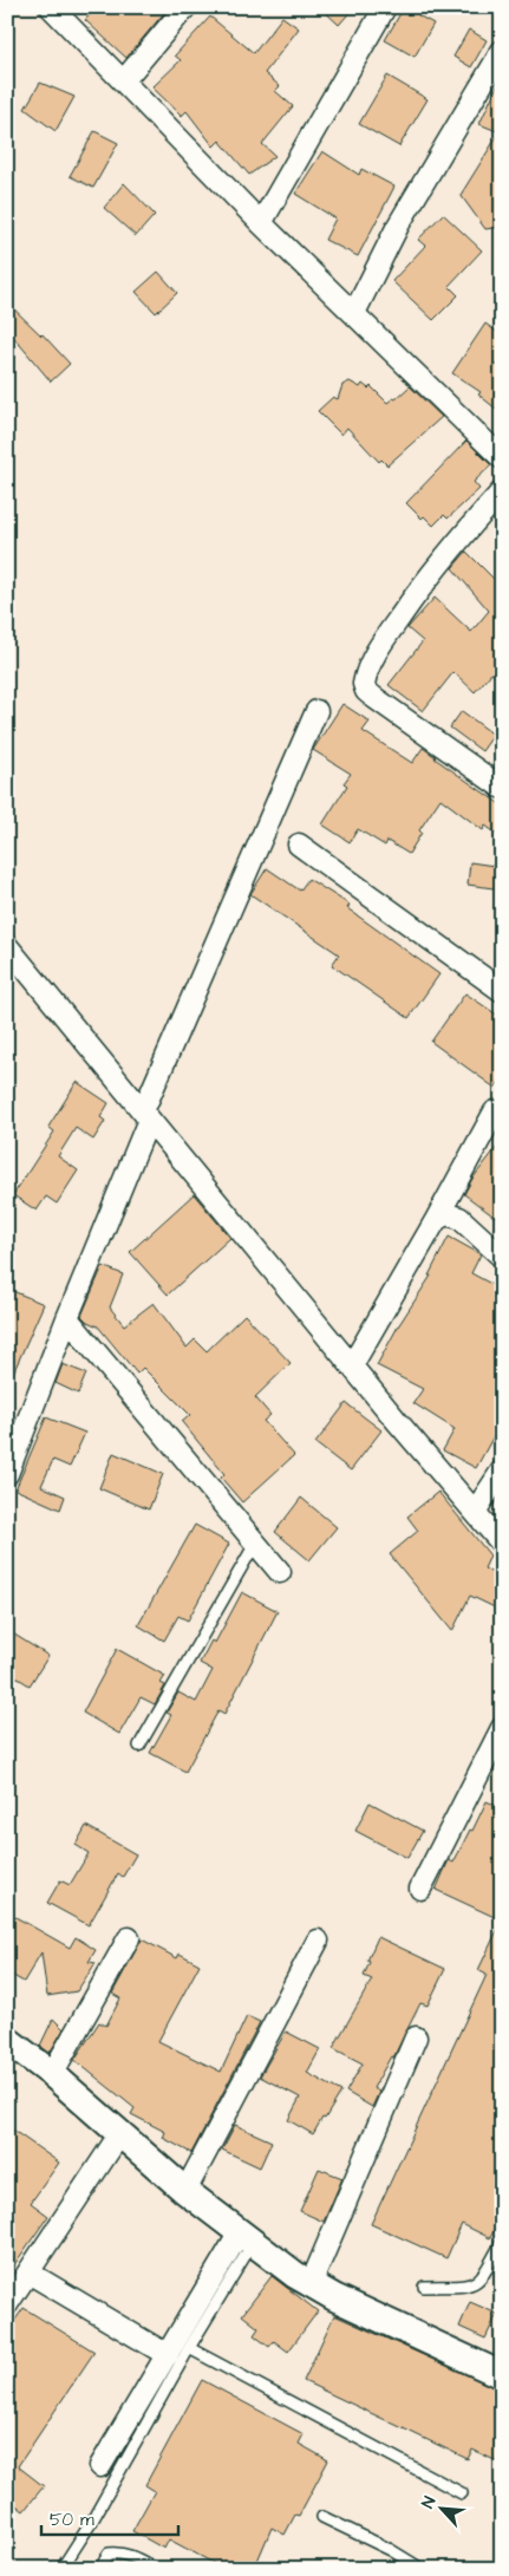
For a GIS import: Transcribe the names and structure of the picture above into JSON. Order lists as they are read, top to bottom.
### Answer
{
  "scale_bar": "50 m",
  "north": "top left"
}
